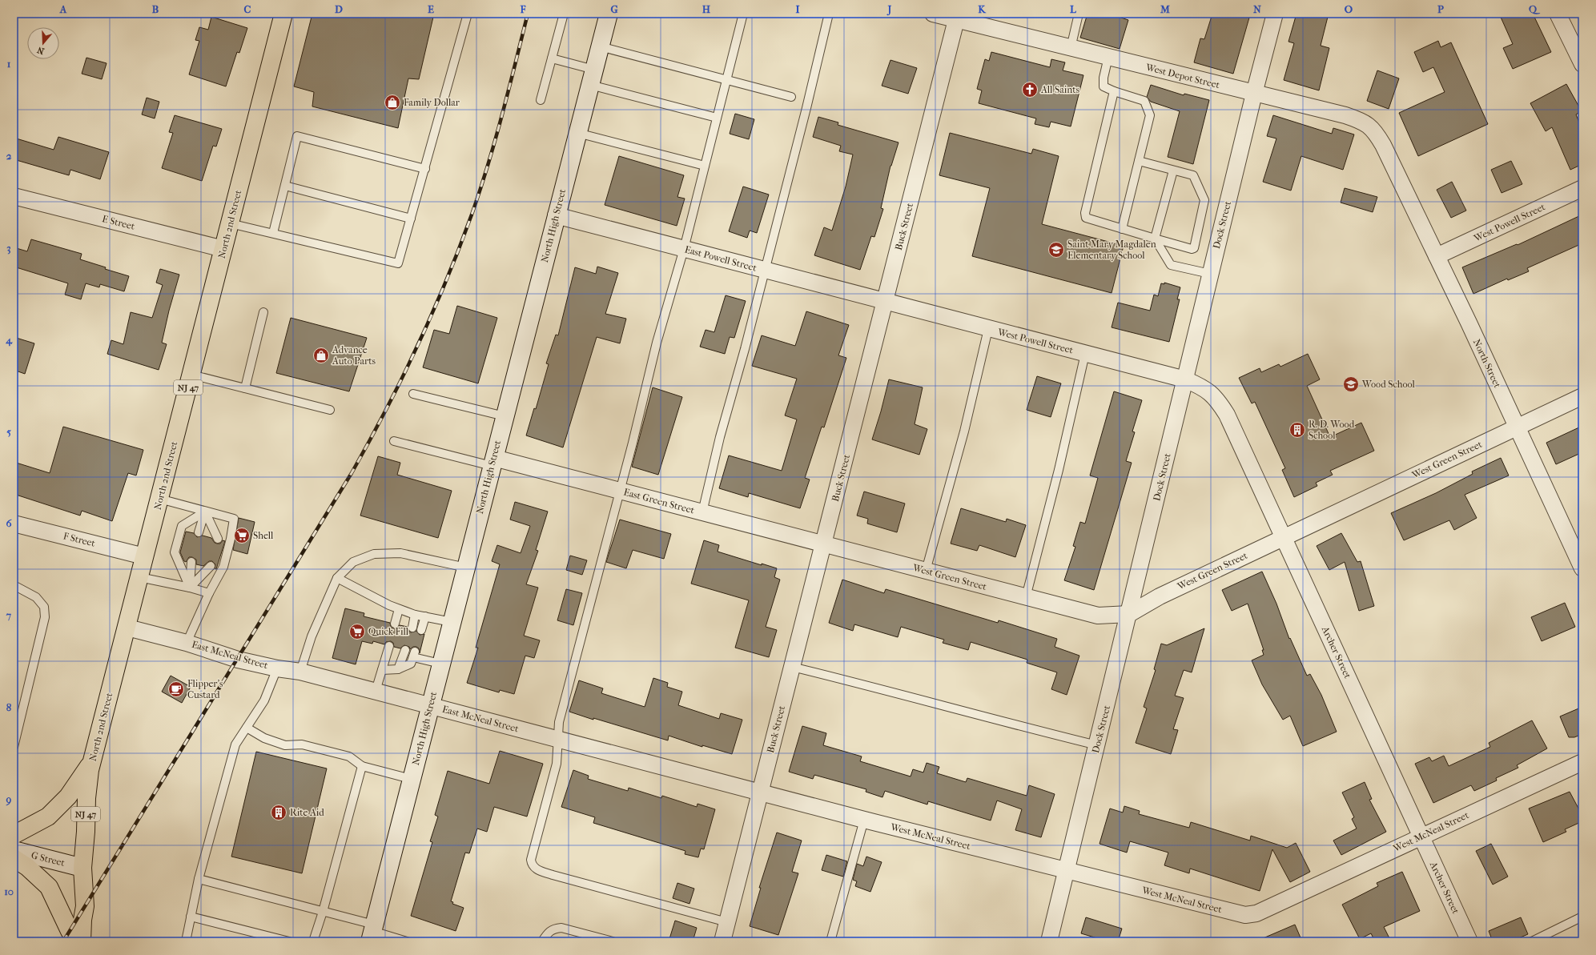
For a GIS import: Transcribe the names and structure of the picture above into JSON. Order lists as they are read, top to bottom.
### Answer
{
  "streets": {
    "main road": ["North 2nd Street", "NJ 47"],
    "street": [
      "West Depot Street",
      "E Street",
      "West Powell Street",
      "Dock Street",
      "North High Street",
      "Buck Street",
      "East Powell Street",
      "North Street",
      "West Green Street",
      "East Green Street",
      "F Street",
      "Archer Street",
      "East McNeal Street",
      "West McNeal Street",
      "G Street"
    ]
  },
  "crossings": [
    ["West Depot Street", "Dock Street"],
    ["West Depot Street", "Buck Street"],
    ["West Depot Street", "North Street"],
    ["E Street", "North 2nd Street"],
    ["West Powell Street", "Dock Street"],
    ["West Powell Street", "Buck Street"],
    ["West Powell Street", "East Powell Street"],
    ["West Powell Street", "North Street"],
    ["West Powell Street", "Archer Street"],
    ["North 2nd Street", "F Street"],
    ["North 2nd Street", "East McNeal Street"],
    ["North 2nd Street", "G Street"],
    ["Dock Street", "West Green Street"],
    ["Dock Street", "Archer Street"],
    ["Dock Street", "West McNeal Street"],
    ["North High Street", "East Powell Street"],
    ["North High Street", "East Green Street"],
    ["North High Street", "East McNeal Street"],
    ["Buck Street", "East Powell Street"],
    ["Buck Street", "West Green Street"],
    ["Buck Street", "East Green Street"],
    ["Buck Street", "East McNeal Street"],
    ["Buck Street", "West McNeal Street"],
    ["North Street", "West Green Street"],
    ["West Green Street", "East Green Street"],
    ["West Green Street", "Archer Street"],
    ["Archer Street", "West McNeal Street"],
    ["East McNeal Street", "West McNeal Street"]
  ],
  "places": {
    "church": ["All Saints"],
    "shop": ["Family Dollar", "Advance Auto Parts"],
    "school or university": ["Saint Mary Magdalen Elementary School", "Wood School"],
    "building": ["R. D. Wood School", "Rite Aid"],
    "supermarket": ["Shell", "Quick Fill"],
    "cafe": ["Flipper's Custard"]
  },
  "north": "bottom",
  "grid": {
    "columns": [
      "A",
      "B",
      "C",
      "D",
      "E",
      "F",
      "G",
      "H",
      "I",
      "J",
      "K",
      "L",
      "M",
      "N",
      "O",
      "P",
      "Q"
    ],
    "rows": [
      "1",
      "2",
      "3",
      "4",
      "5",
      "6",
      "7",
      "8",
      "9",
      "10"
    ]
  }
}
